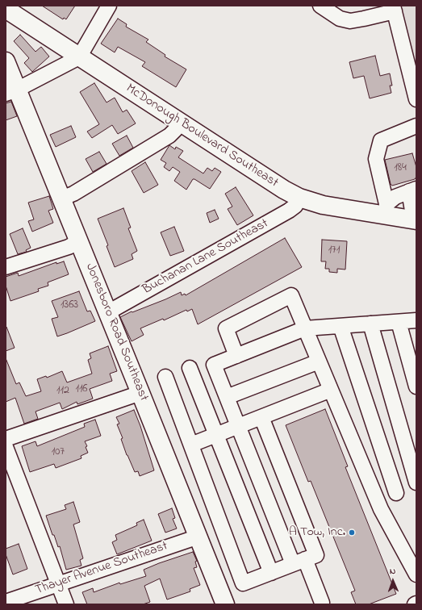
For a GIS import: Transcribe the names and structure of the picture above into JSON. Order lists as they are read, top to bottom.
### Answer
{
  "streets": {
    "main road": ["McDonough Boulevard Southeast", "Jonesboro Road Southeast"],
    "street": ["Buchanan Lane Southeast", "Thayer Avenue Southeast"]
  },
  "crossings": [
    ["McDonough Boulevard Southeast", "Buchanan Lane Southeast"],
    ["Buchanan Lane Southeast", "Jonesboro Road Southeast"],
    ["Jonesboro Road Southeast", "Thayer Avenue Southeast"]
  ],
  "places": ["A Tow, Inc."],
  "house_numbers": [
    "184",
    "171",
    "1363",
    "116",
    "112",
    "107"
  ],
  "north": "top"
}
